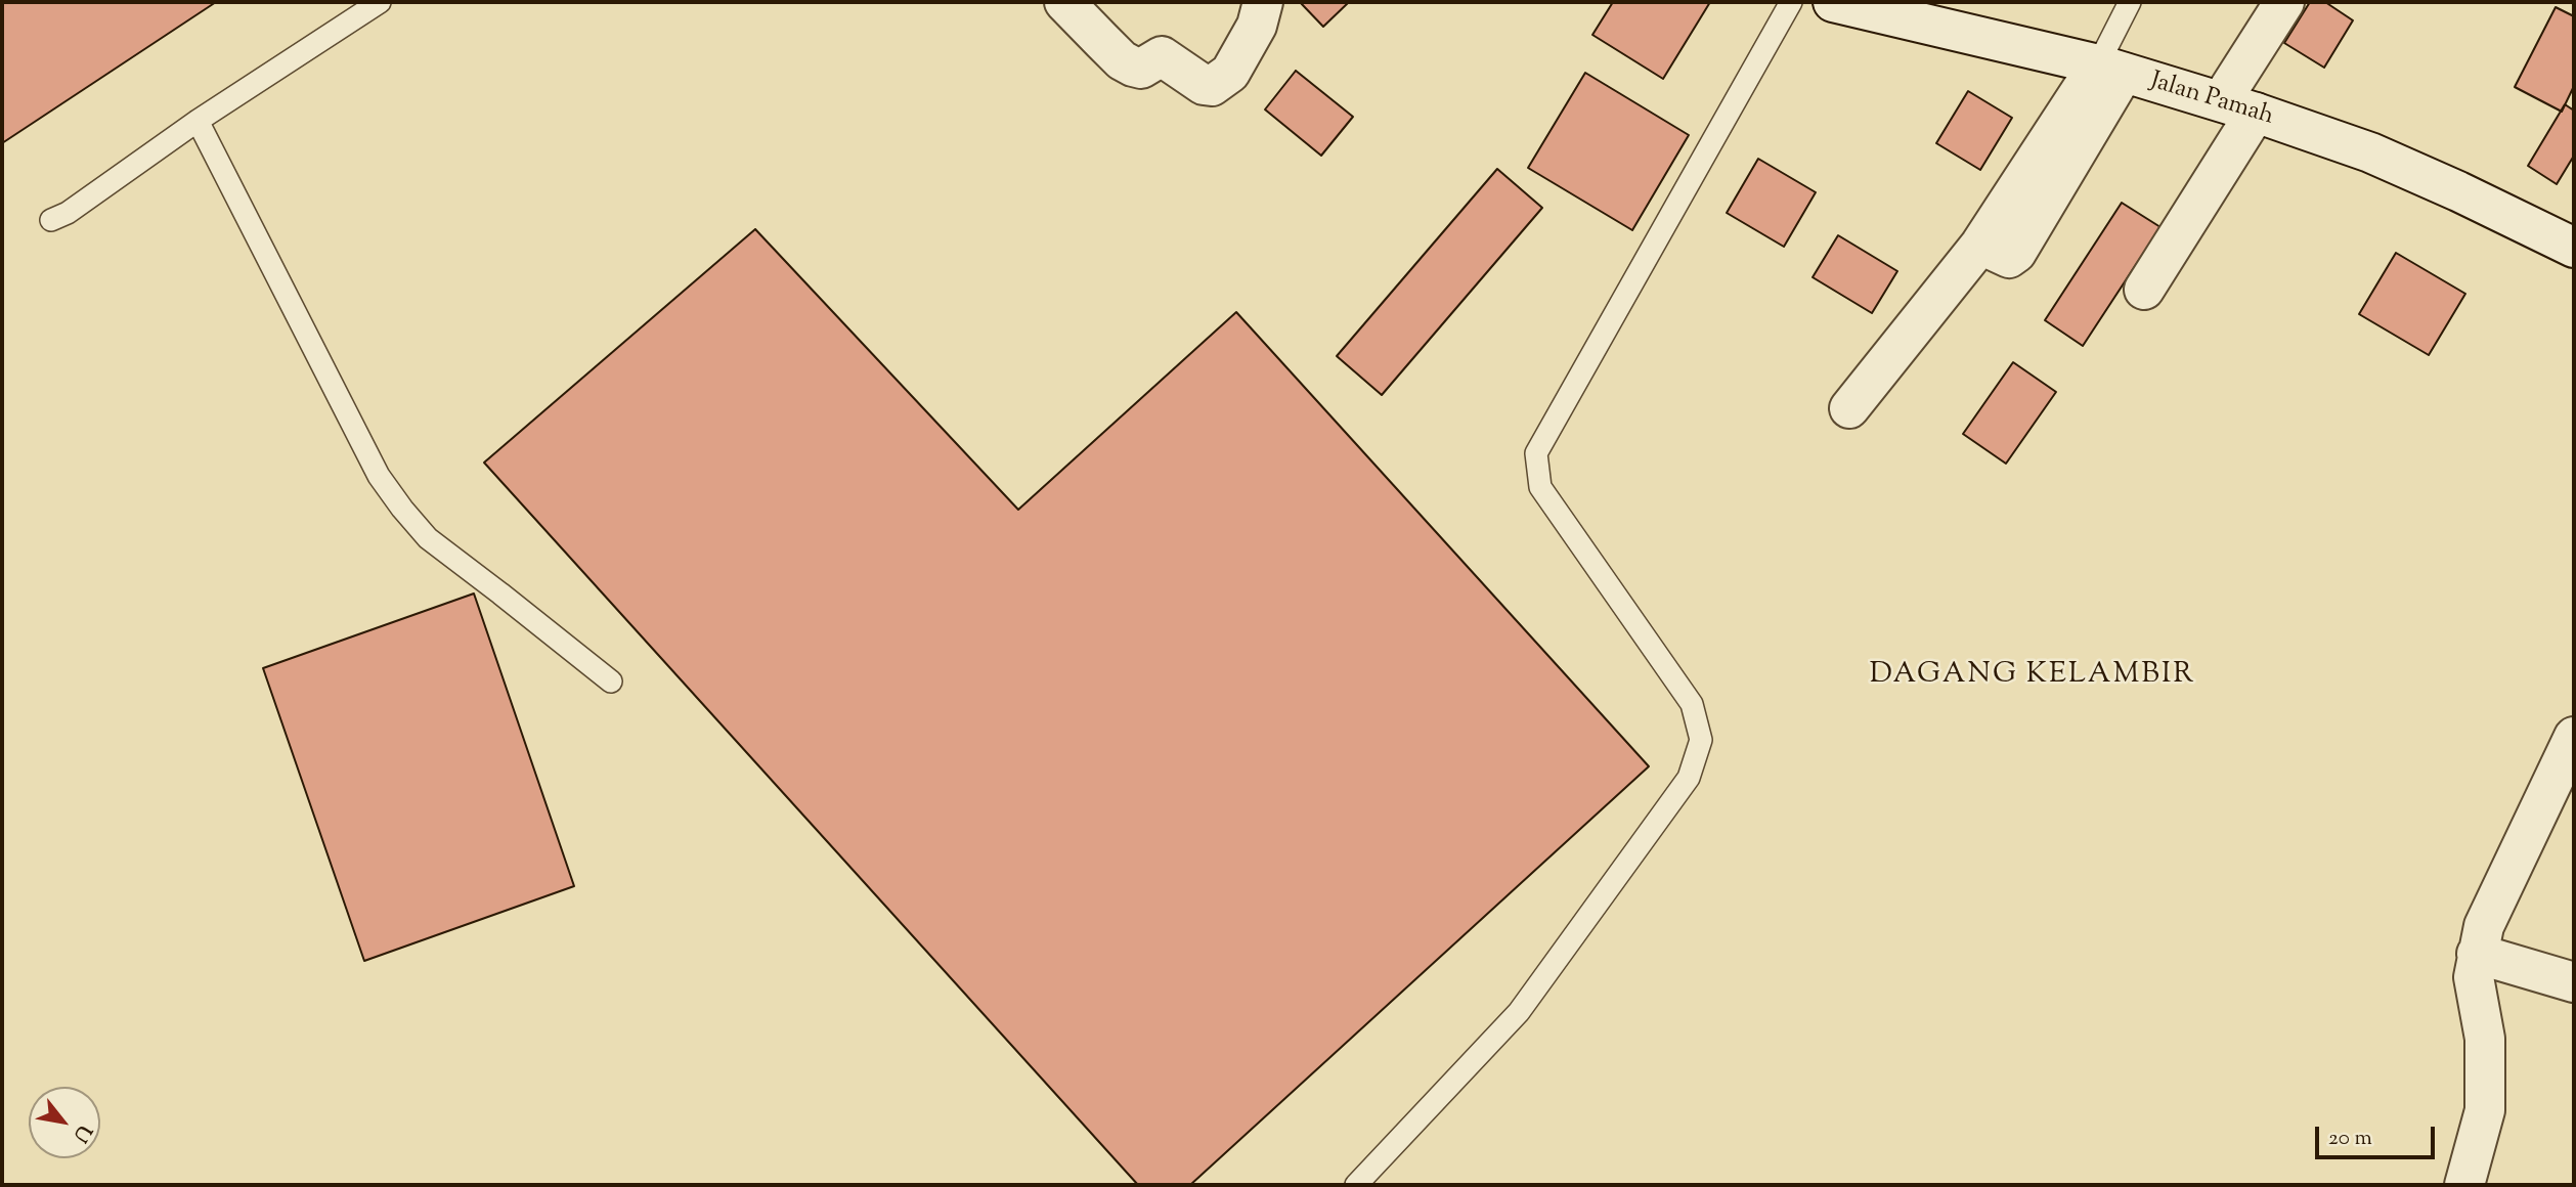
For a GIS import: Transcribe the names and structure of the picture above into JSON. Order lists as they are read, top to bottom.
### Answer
{
  "streets": {
    "street": ["Jalan Pamah"]
  },
  "districts": ["DAGANG KELAMBIR"],
  "scale_bar": "20 m",
  "north": "bottom right"
}
